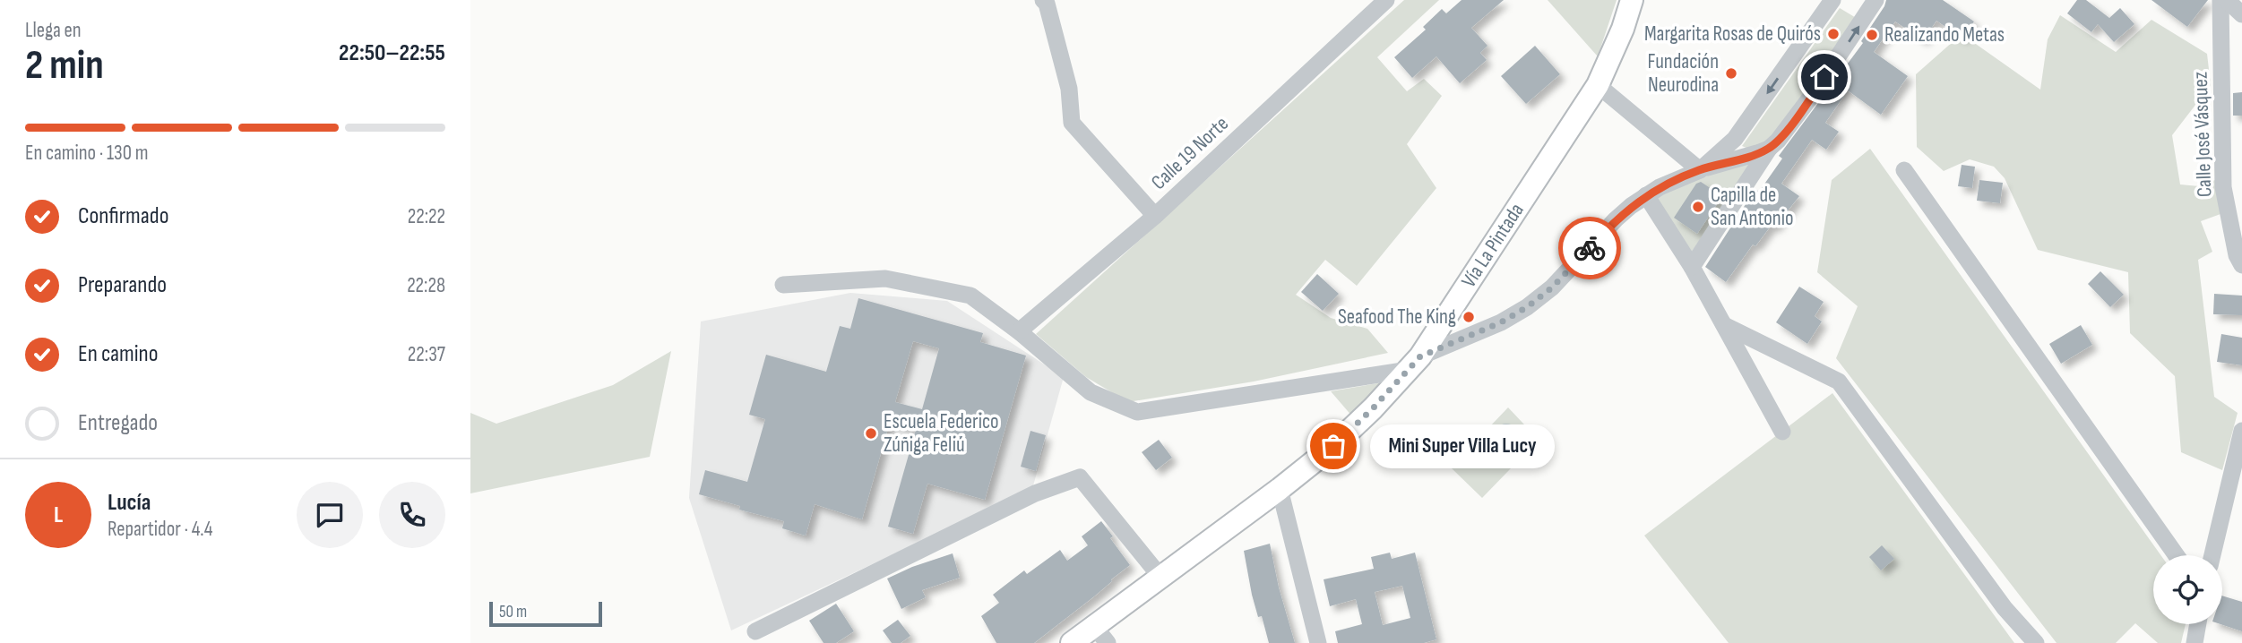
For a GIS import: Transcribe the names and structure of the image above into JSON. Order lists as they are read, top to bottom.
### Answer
{
  "streets": {
    "main road": ["Vía La Pintada"],
    "street": ["Calle José Vásquez", "Calle 19 Norte"]
  },
  "places": [
    "Margarita Rosas de Quirós",
    "Realizando Metas",
    "Fundación Neurodina",
    "Capilla de San Antonio",
    "Seafood The King",
    "Escuela Federico Zúñiga Feliú",
    "Mini Super Villa Lucy"
  ],
  "scale_bar": "50 m",
  "page": {
    "heading": ["2 min", "Llega en", "22:50–22:55"],
    "panel": ["Lucía", "Repartidor · 4.4"],
    "bar": "En camino · 130 m",
    "list": [
      ["Confirmado", "22:22"],
      ["Preparando", "22:28"],
      ["En camino", "22:37"],
      "Entregado"
    ],
    "bubble": "Mini Super Villa Lucy",
    "round": "L",
    "scale": "50 m"
  }
}
